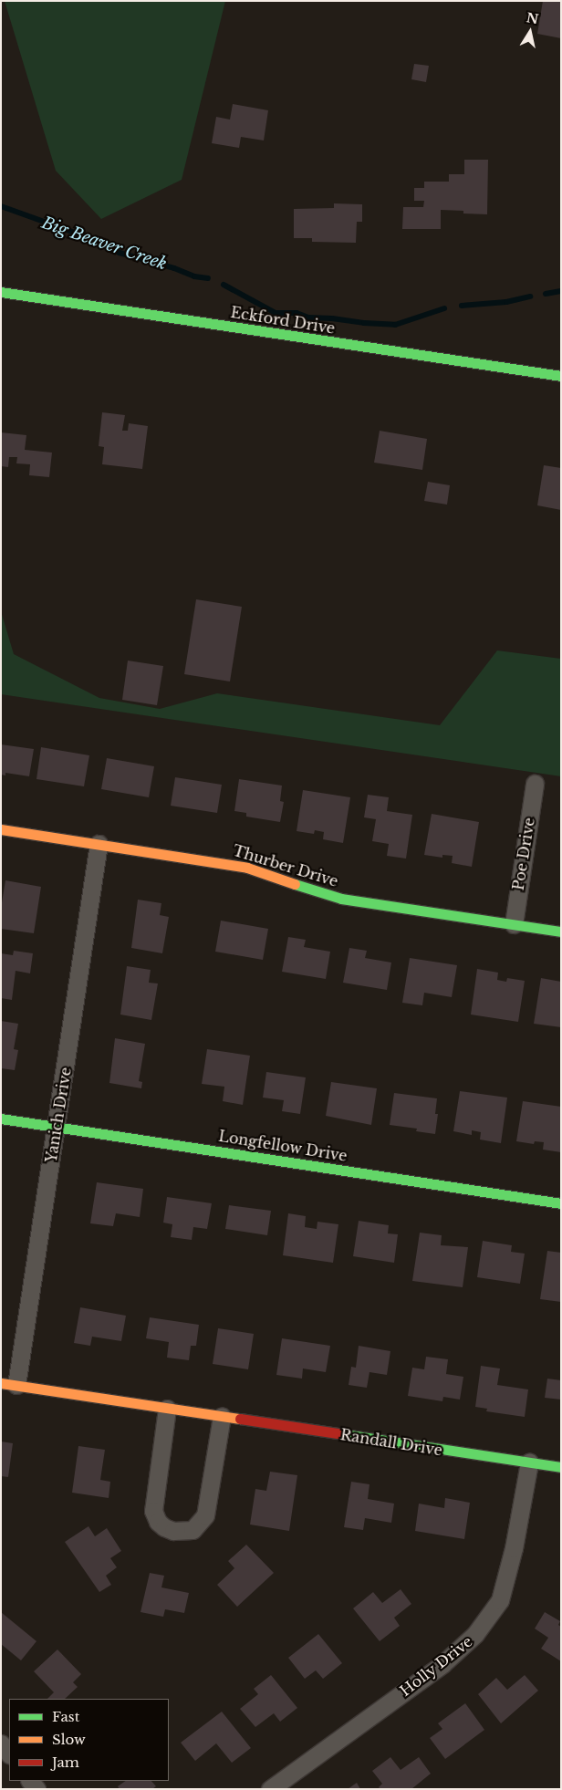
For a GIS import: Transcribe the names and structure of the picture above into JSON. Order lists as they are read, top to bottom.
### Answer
{
  "streets": {
    "street": [
      "Eckford Drive",
      "Poe Drive",
      "Thurber Drive",
      "Yanich Drive",
      "Longfellow Drive",
      "Randall Drive",
      "Holly Drive"
    ]
  },
  "crossings": [
    ["Poe Drive", "Thurber Drive"],
    ["Thurber Drive", "Yanich Drive"],
    ["Yanich Drive", "Longfellow Drive"],
    ["Yanich Drive", "Randall Drive"],
    ["Randall Drive", "Holly Drive"]
  ],
  "water": ["Big Beaver Creek"],
  "legend": ["Fast", "Slow", "Jam"],
  "north": "top"
}
